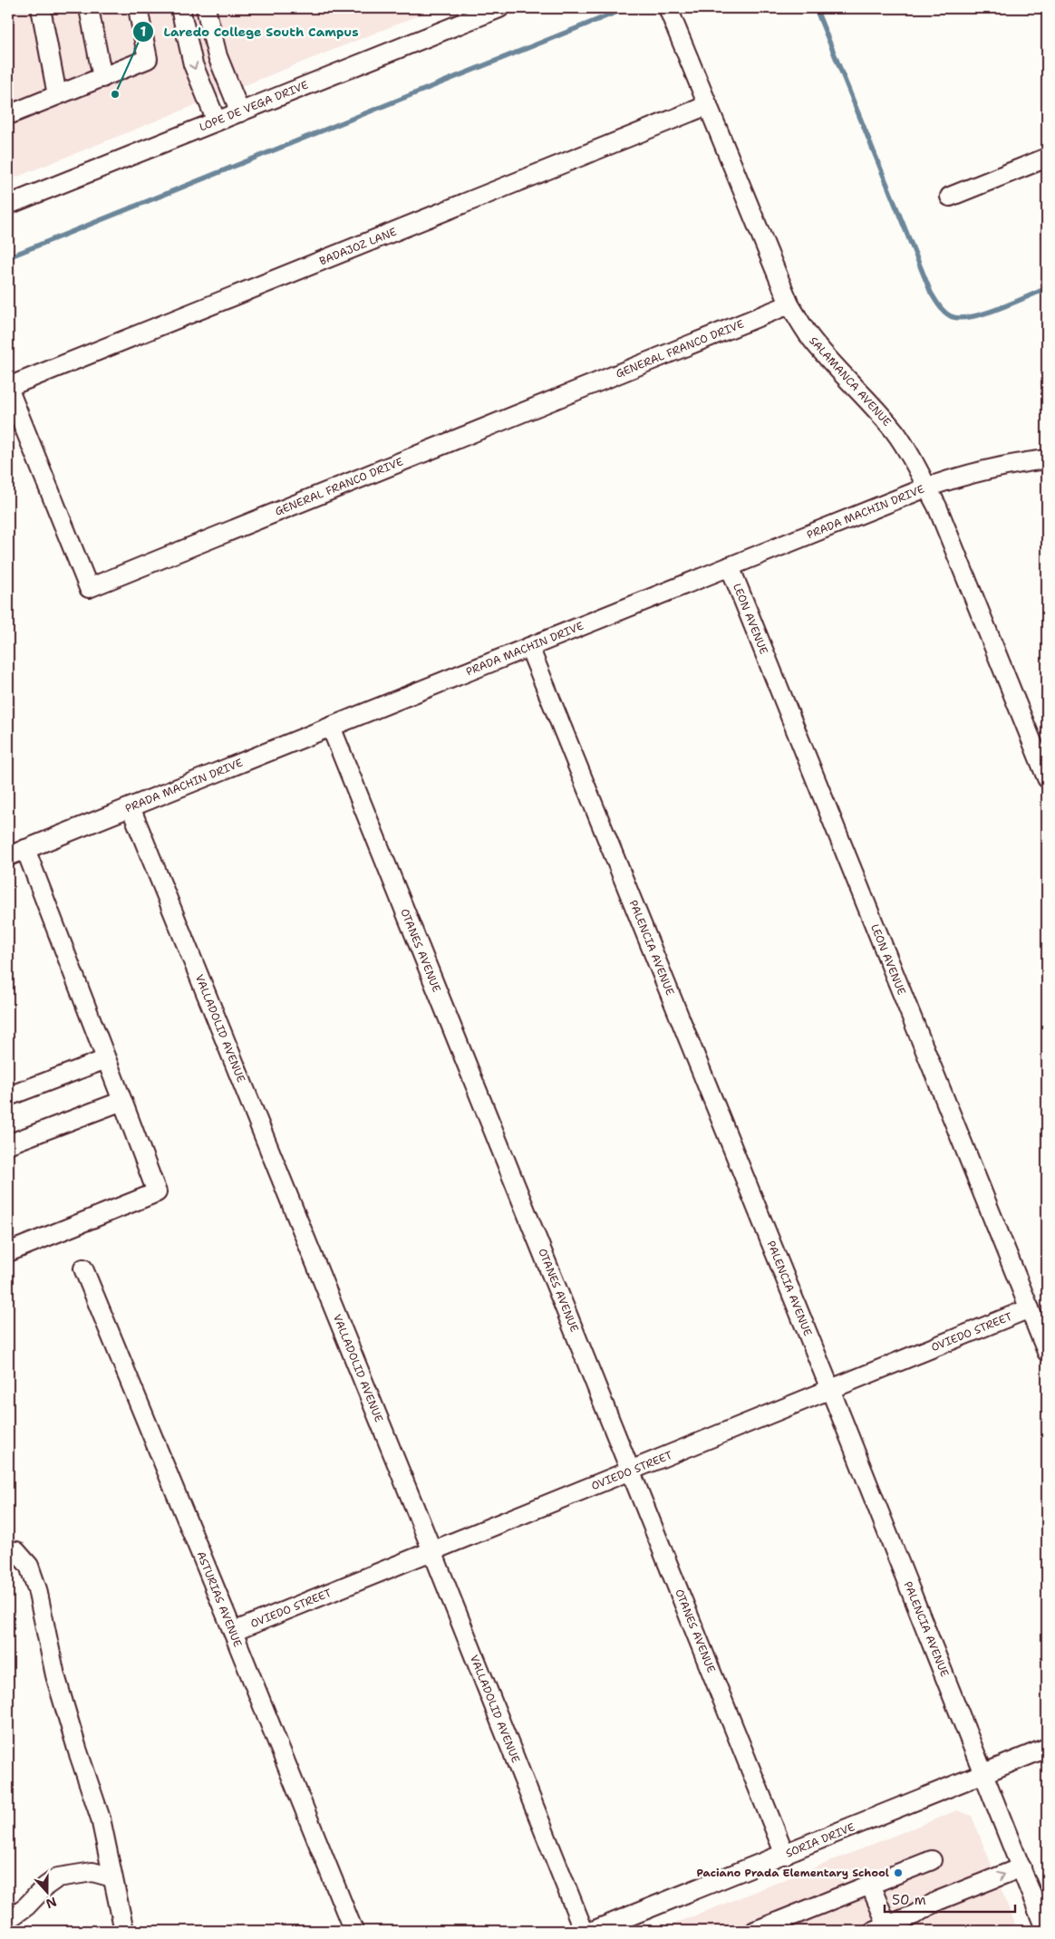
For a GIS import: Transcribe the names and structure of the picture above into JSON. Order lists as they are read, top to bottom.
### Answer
{
  "streets": {
    "street": [
      "LOPE DE VEGA DRIVE",
      "BADAJOZ LANE",
      "GENERAL FRANCO DRIVE",
      "SALAMANCA AVENUE",
      "PRADA MACHIN DRIVE",
      "LEON AVENUE",
      "PALENCIA AVENUE",
      "OTANES AVENUE",
      "VALLADOLID AVENUE",
      "OVIEDO STREET",
      "ASTURIAS AVENUE",
      "SORIA DRIVE"
    ]
  },
  "crossings": [
    ["BADAJOZ LANE", "GENERAL FRANCO DRIVE"],
    ["BADAJOZ LANE", "SALAMANCA AVENUE"],
    ["GENERAL FRANCO DRIVE", "SALAMANCA AVENUE"],
    ["SALAMANCA AVENUE", "PRADA MACHIN DRIVE"],
    ["PRADA MACHIN DRIVE", "LEON AVENUE"],
    ["PRADA MACHIN DRIVE", "PALENCIA AVENUE"],
    ["PRADA MACHIN DRIVE", "OTANES AVENUE"],
    ["PRADA MACHIN DRIVE", "VALLADOLID AVENUE"],
    ["LEON AVENUE", "OVIEDO STREET"],
    ["PALENCIA AVENUE", "OVIEDO STREET"],
    ["PALENCIA AVENUE", "SORIA DRIVE"],
    ["OTANES AVENUE", "OVIEDO STREET"],
    ["OTANES AVENUE", "SORIA DRIVE"],
    ["VALLADOLID AVENUE", "OVIEDO STREET"],
    ["OVIEDO STREET", "ASTURIAS AVENUE"]
  ],
  "places": ["Laredo College South Campus", "Paciano Prada Elementary School"],
  "scale_bar": "50 m",
  "north": "bottom"
}
